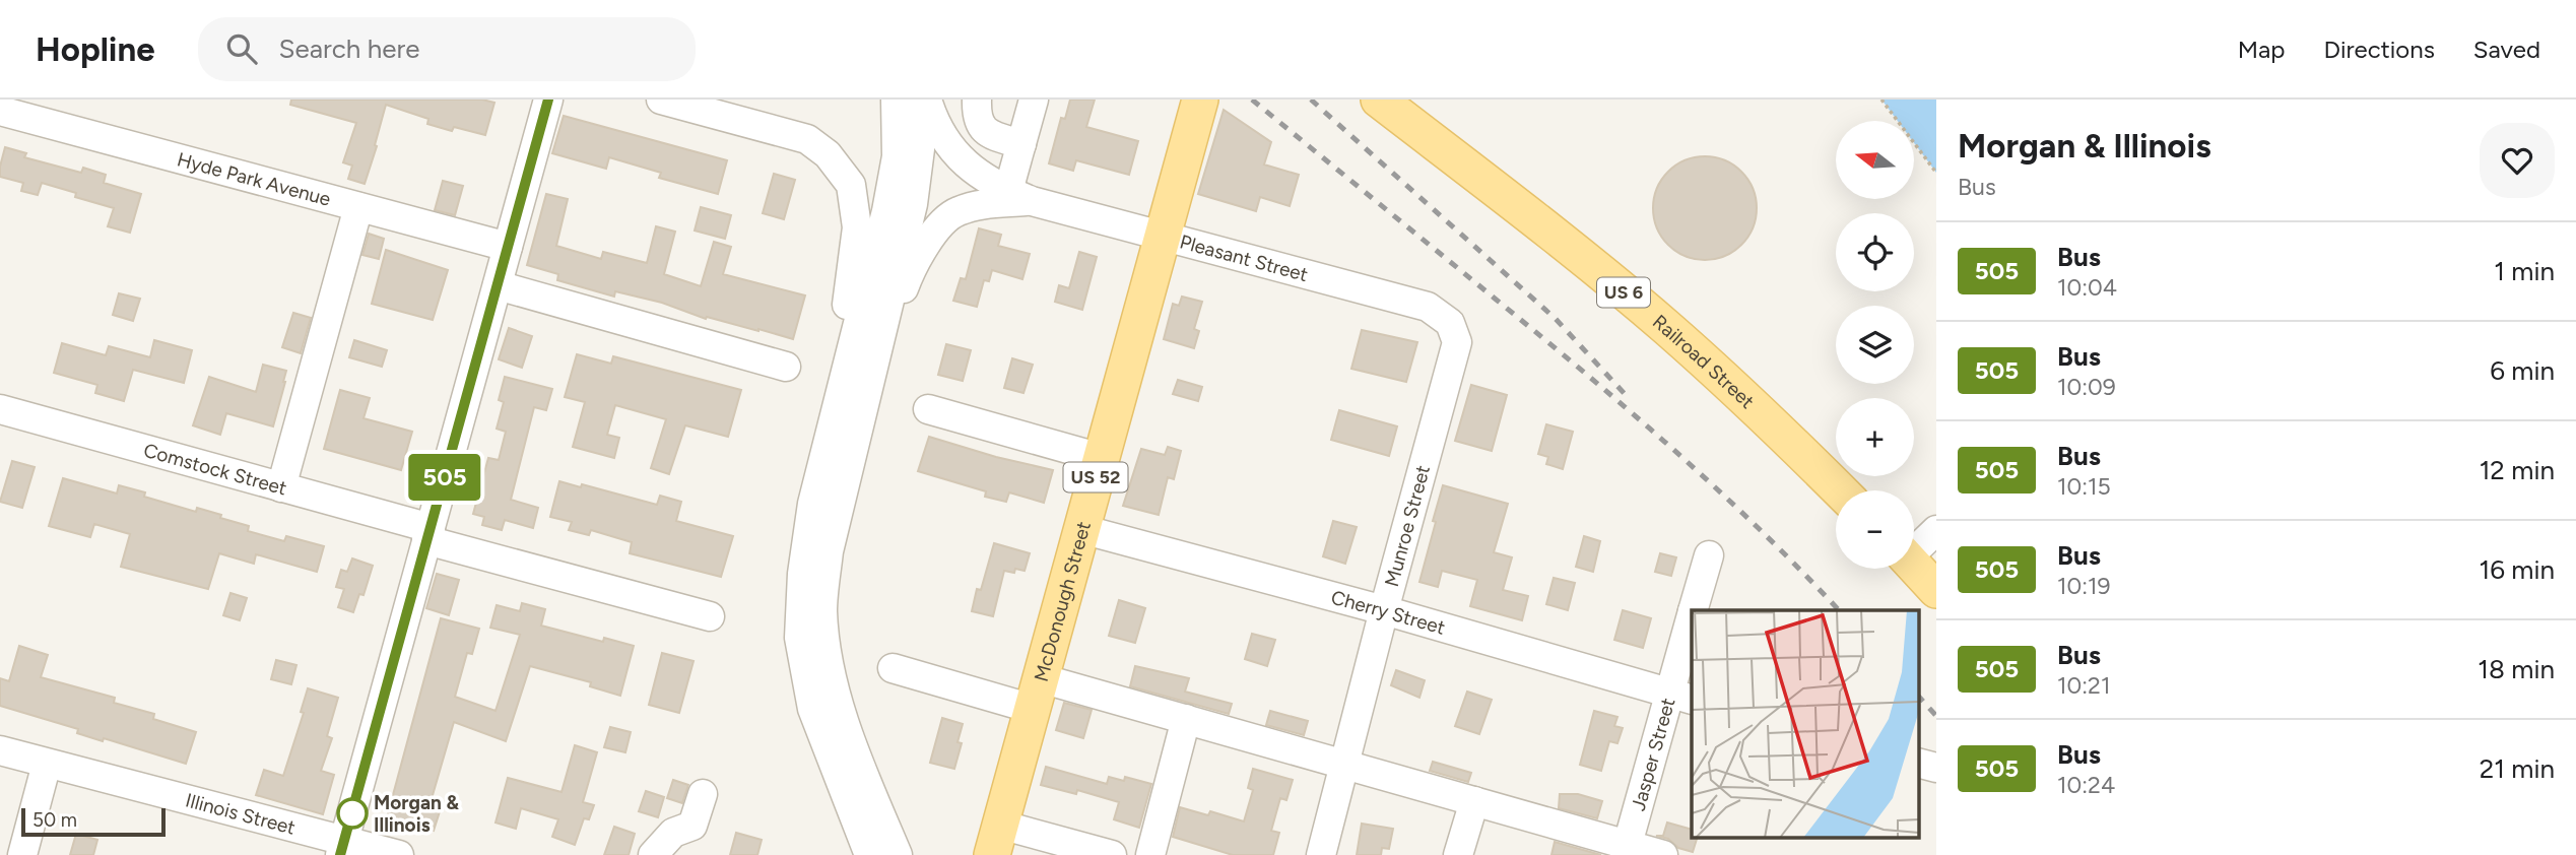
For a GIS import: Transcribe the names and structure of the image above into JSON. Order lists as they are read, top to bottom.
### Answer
{
  "streets": {
    "main road": [
      "US 6",
      "Railroad Street",
      "US 52",
      "McDonough Street"
    ],
    "street": [
      "Hyde Park Avenue",
      "Pleasant Street",
      "Comstock Street",
      "Munroe Street",
      "Cherry Street",
      "Jasper Street",
      "Illinois Street"
    ]
  },
  "crossings": [
    ["Pleasant Street", "Munroe Street"],
    ["Pleasant Street", "McDonough Street"],
    ["Munroe Street", "Cherry Street"],
    ["McDonough Street", "Cherry Street"],
    ["Cherry Street", "Jasper Street"]
  ],
  "places": ["Morgan & Illinois"],
  "lines": ["bus line 505"],
  "scale_bar": "50 m",
  "north": "left",
  "page": {
    "header": "Hopline",
    "search": "Search here",
    "nav": ["Map", "Directions", "Saved"],
    "on_map": "505",
    "heading": ["Morgan & Illinois", "Bus"],
    "map_buttons": ["+", "−"],
    "list": [
      {
        "mark": "505",
        "name": "Bus",
        "note": "10:04",
        "value": "1 min"
      },
      {
        "mark": "505",
        "name": "Bus",
        "note": "10:09",
        "value": "6 min"
      },
      {
        "mark": "505",
        "name": "Bus",
        "note": "10:15",
        "value": "12 min"
      },
      {
        "mark": "505",
        "name": "Bus",
        "note": "10:19",
        "value": "16 min"
      },
      {
        "mark": "505",
        "name": "Bus",
        "note": "10:21",
        "value": "18 min"
      },
      {
        "mark": "505",
        "name": "Bus",
        "note": "10:24",
        "value": "21 min"
      }
    ],
    "scale": "50 m"
  }
}
